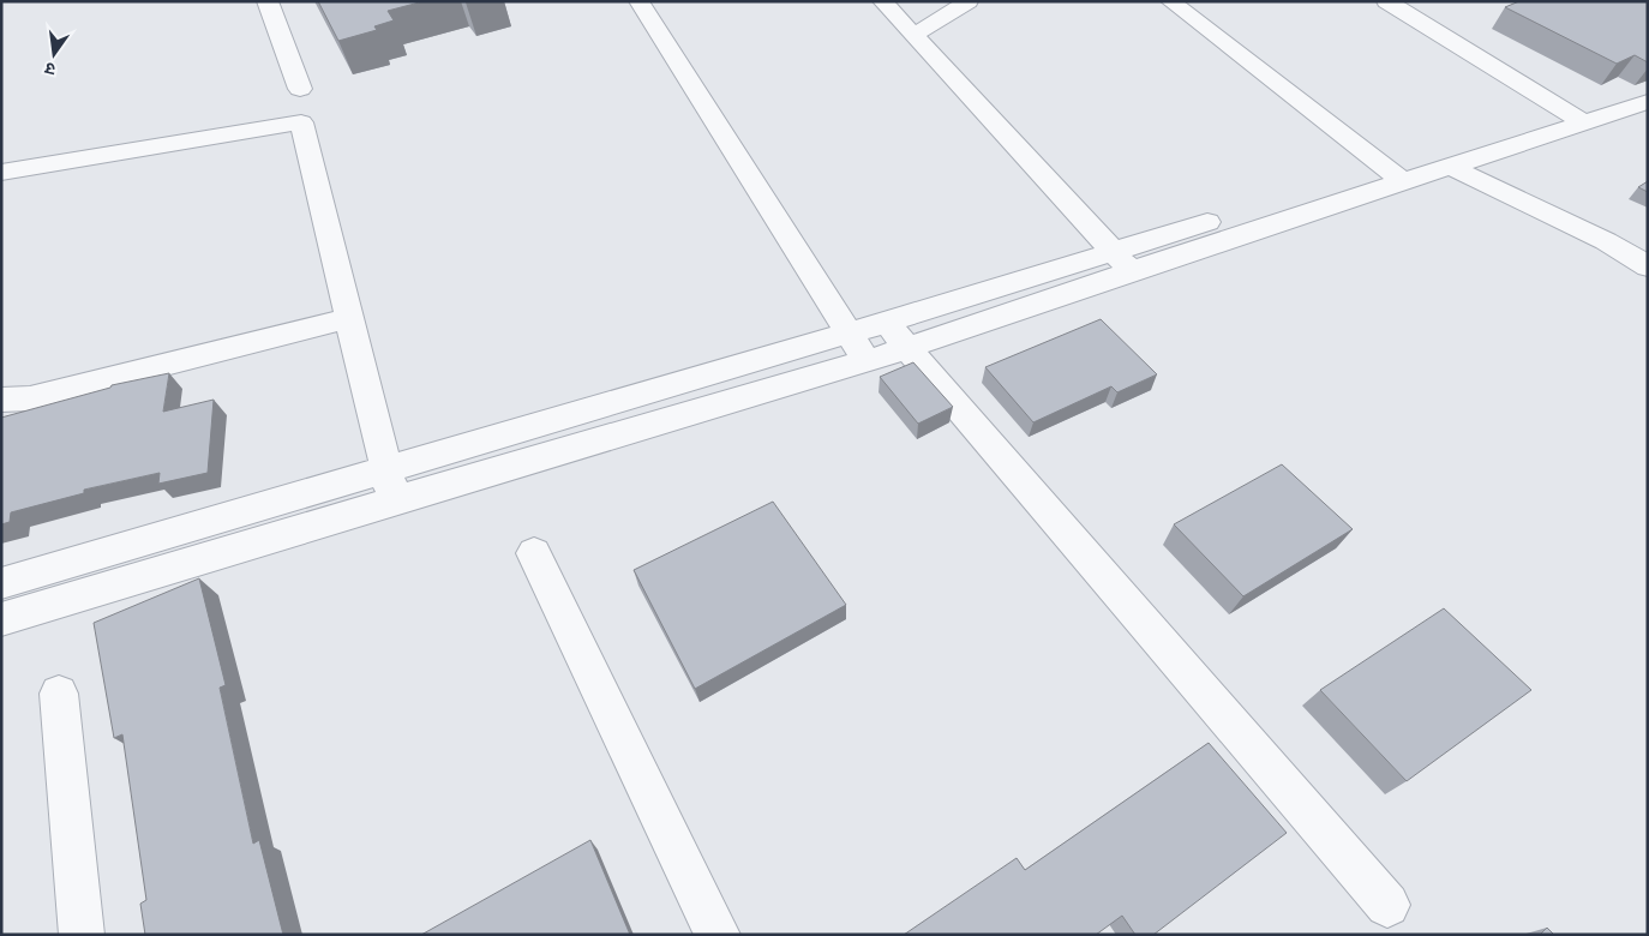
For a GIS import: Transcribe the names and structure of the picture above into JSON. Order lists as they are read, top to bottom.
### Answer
{
  "north": "bottom"
}
